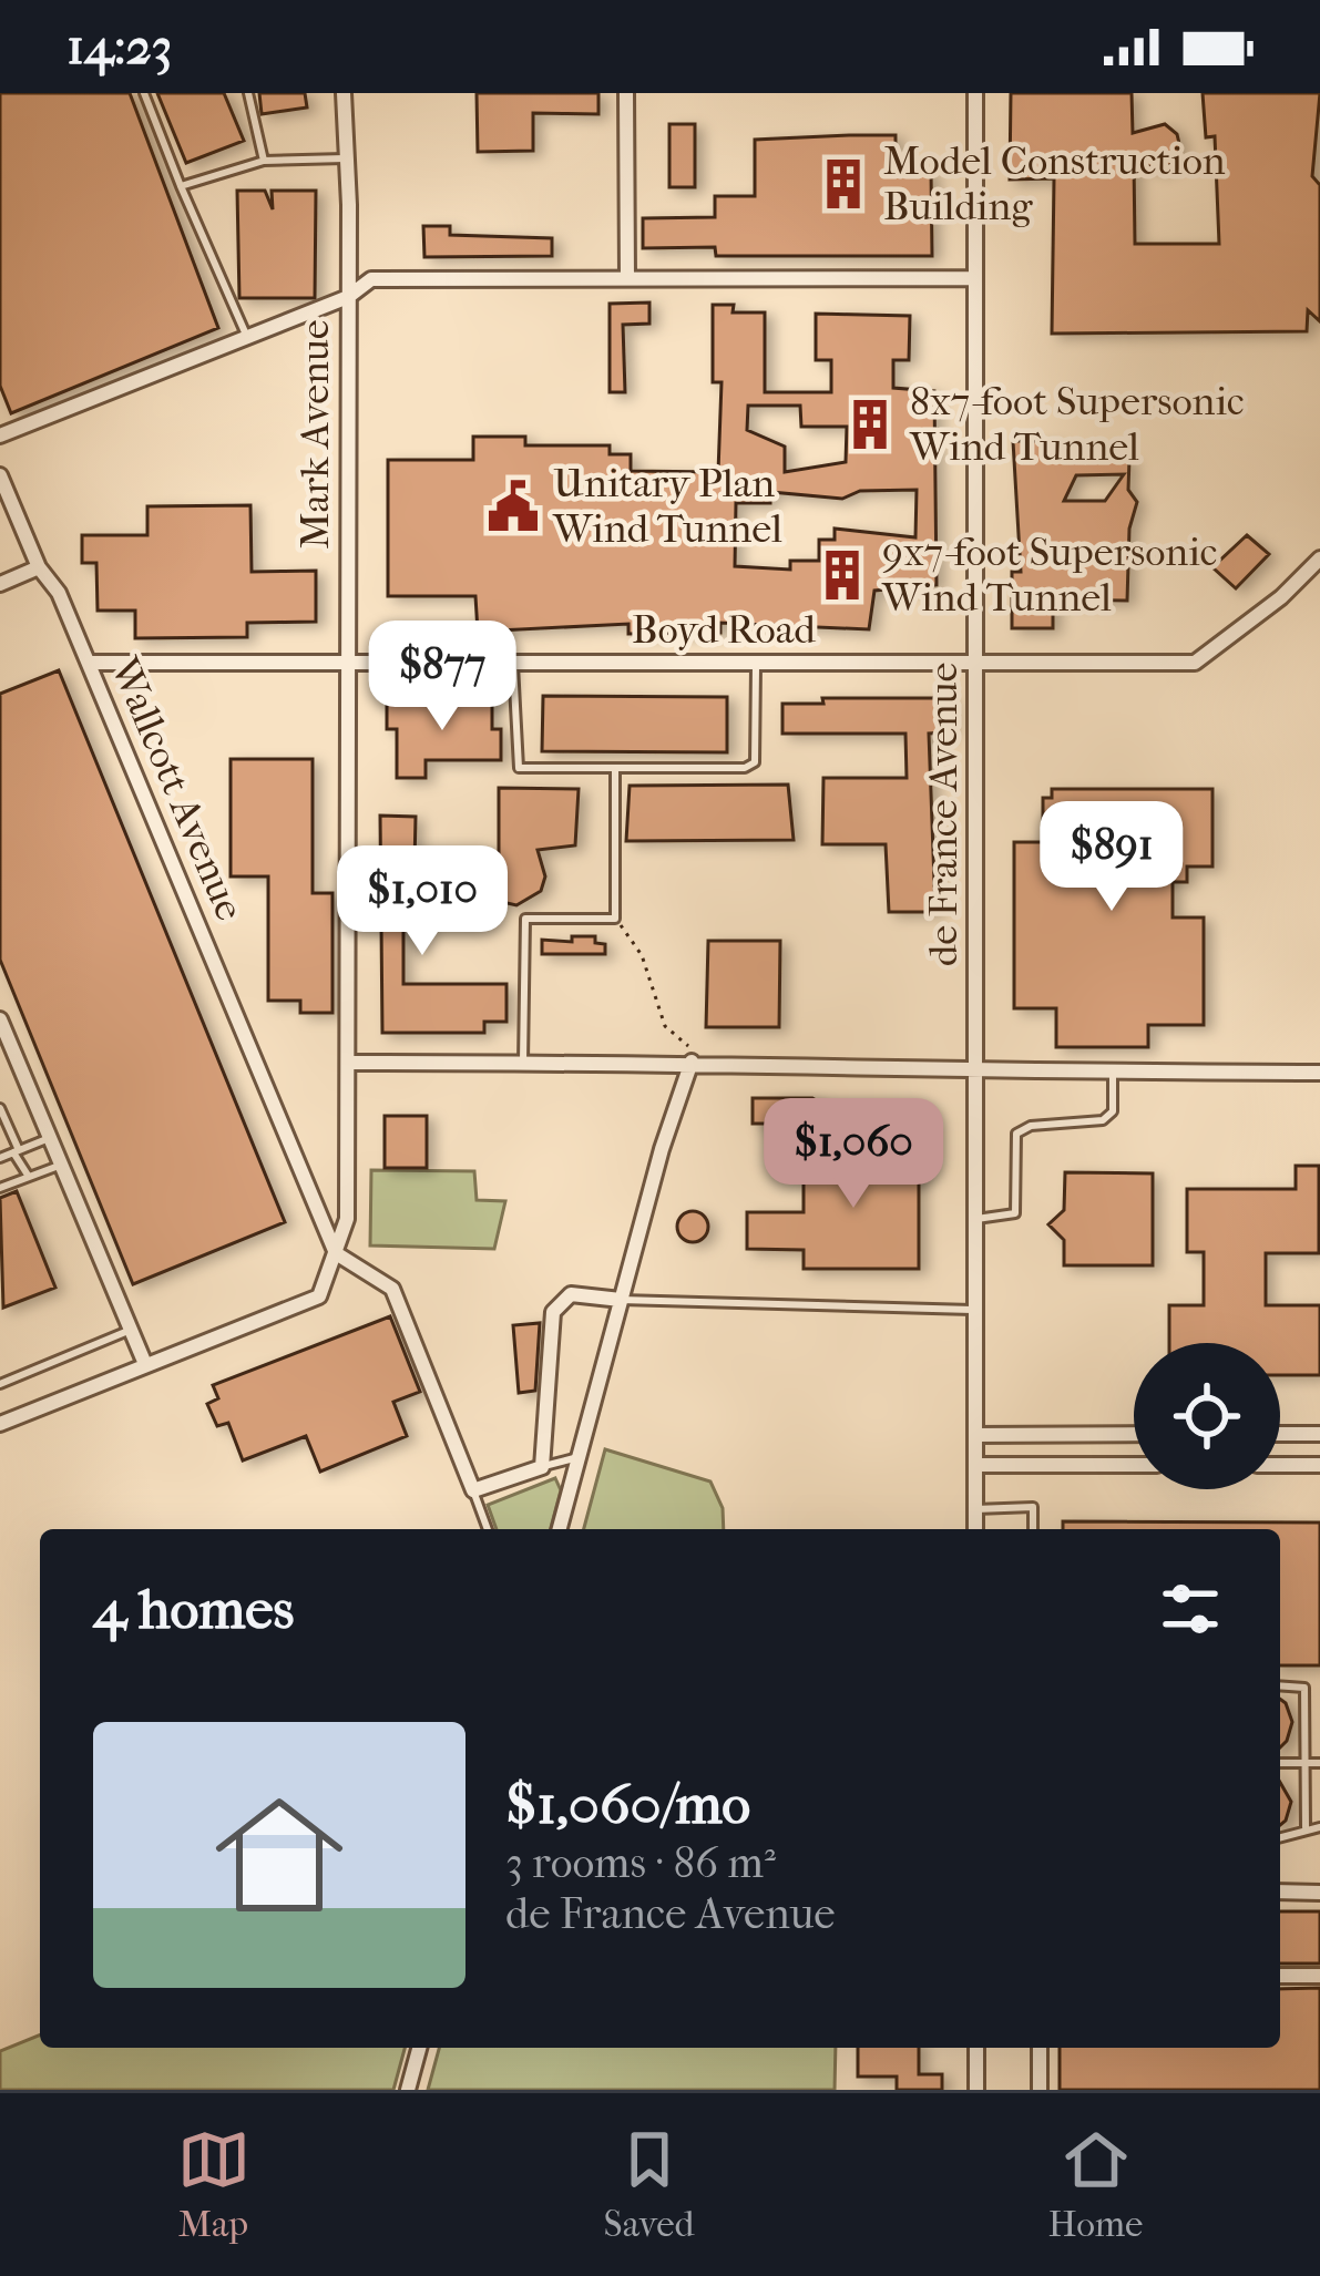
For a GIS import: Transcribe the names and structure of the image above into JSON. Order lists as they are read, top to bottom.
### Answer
{
  "streets": {
    "street": [
      "Mark Avenue",
      "Boyd Road",
      "Wallcott Avenue",
      "de France Avenue"
    ]
  },
  "crossings": [
    ["Mark Avenue", "Boyd Road"],
    ["Mark Avenue", "Wallcott Avenue"],
    ["Boyd Road", "Wallcott Avenue"],
    ["Boyd Road", "de France Avenue"]
  ],
  "places": {
    "building": ["Model Construction Building", "8x7-foot Supersonic Wind Tunnel", "9x7-foot Supersonic Wind Tunnel"],
    "public building": ["Unitary Plan Wind Tunnel"]
  },
  "page": {
    "status": "14:23",
    "price": [
      "$877",
      "$891",
      "$1,010",
      "$1,060"
    ],
    "heading": "4 homes",
    "list": [
      {
        "name": "$1,060/mo",
        "note": "3 rooms · 86 m² · de France Avenue"
      }
    ],
    "tabs": ["Map", "Saved", "Home"]
  }
}
